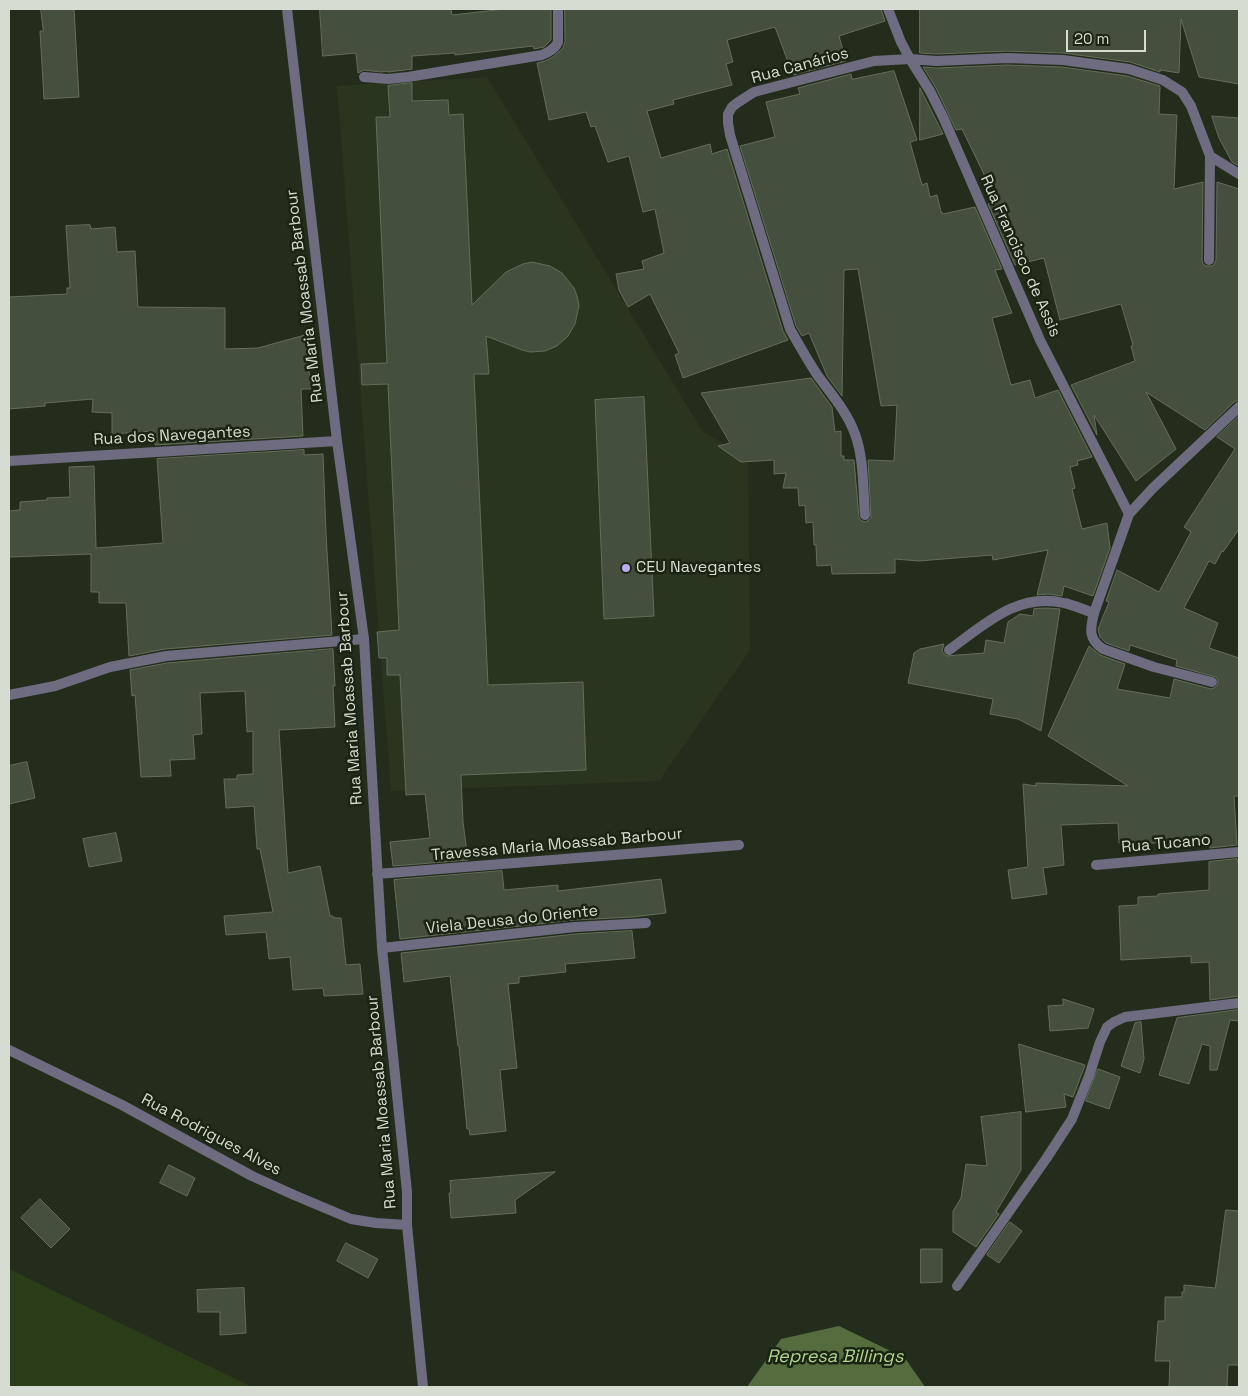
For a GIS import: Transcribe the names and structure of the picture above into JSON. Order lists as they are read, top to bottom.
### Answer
{
  "streets": {
    "street": [
      "Rua Canários",
      "Rua Francisco de Assis",
      "Rua Maria Moassab Barbour",
      "Rua dos Navegantes",
      "Rua Tucano",
      "Travessa Maria Moassab Barbour",
      "Viela Deusa do Oriente",
      "Rua Rodrigues Alves"
    ]
  },
  "crossings": [
    ["Rua Canários", "Rua Francisco de Assis"],
    ["Rua Maria Moassab Barbour", "Rua dos Navegantes"],
    ["Rua Maria Moassab Barbour", "Travessa Maria Moassab Barbour"],
    ["Rua Maria Moassab Barbour", "Viela Deusa do Oriente"],
    ["Rua Maria Moassab Barbour", "Rua Rodrigues Alves"]
  ],
  "water": ["Represa Billings"],
  "places": ["CEU Navegantes"],
  "scale_bar": "20 m"
}
